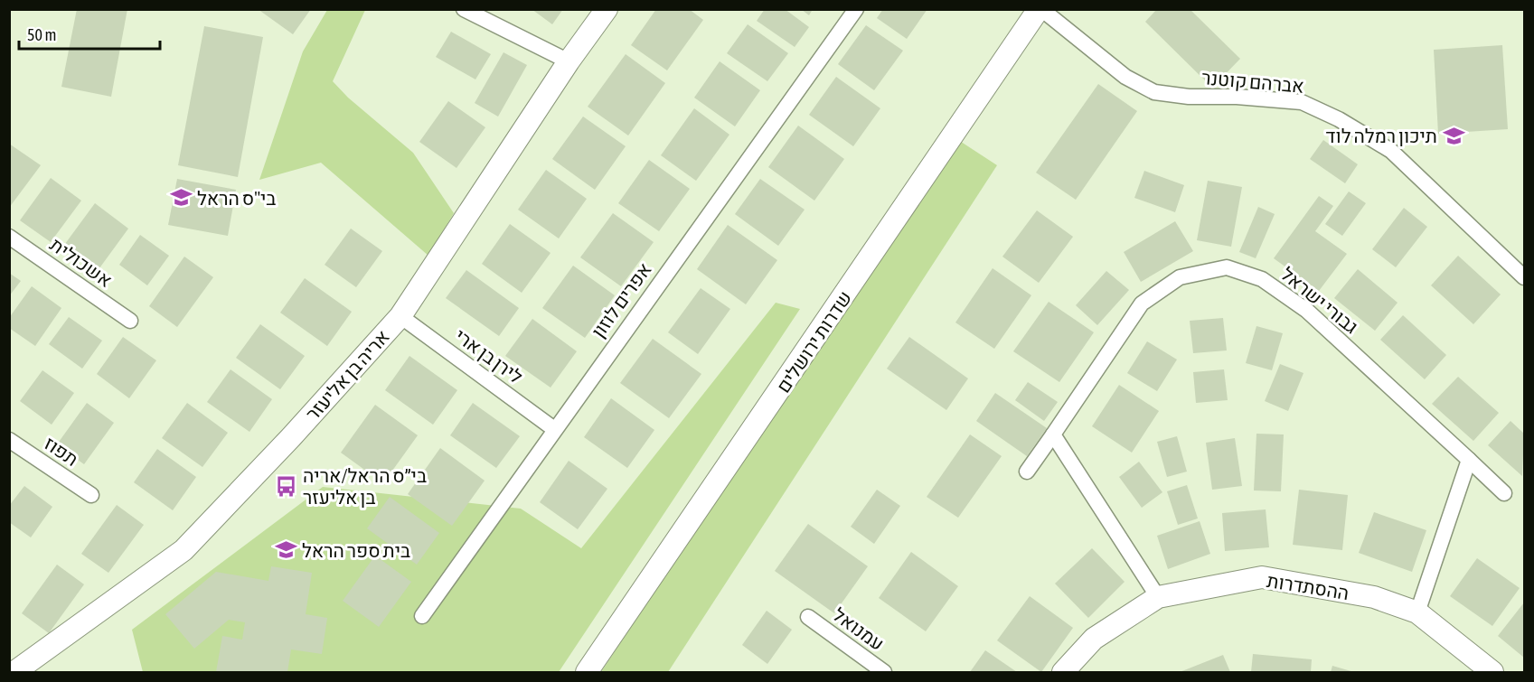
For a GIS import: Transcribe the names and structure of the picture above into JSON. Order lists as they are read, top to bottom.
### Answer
{
  "streets": {
    "street": [
      "אברהם קוטנר",
      "אשכולית",
      "אפרים לוזון",
      "גבורי ישראל",
      "שדרות ירושלים",
      "לירן בן ארי",
      "אריה בן אליעזר",
      "תפוז",
      "ההסתדרות",
      "עמנואל"
    ]
  },
  "crossings": [
    ["אברהם קוטנר", "שדרות ירושלים"],
    ["אפרים לוזון", "לירן בן ארי"],
    ["לירן בן ארי", "אריה בן אליעזר"]
  ],
  "places": {
    "school or university": ["תיכון רמלה לוד", "בי\"ס הראל", "בית ספר הראל"],
    "bus stop": ["בי״ס הראל/אריה בן אליעזר"]
  },
  "scale_bar": "50 m"
}
